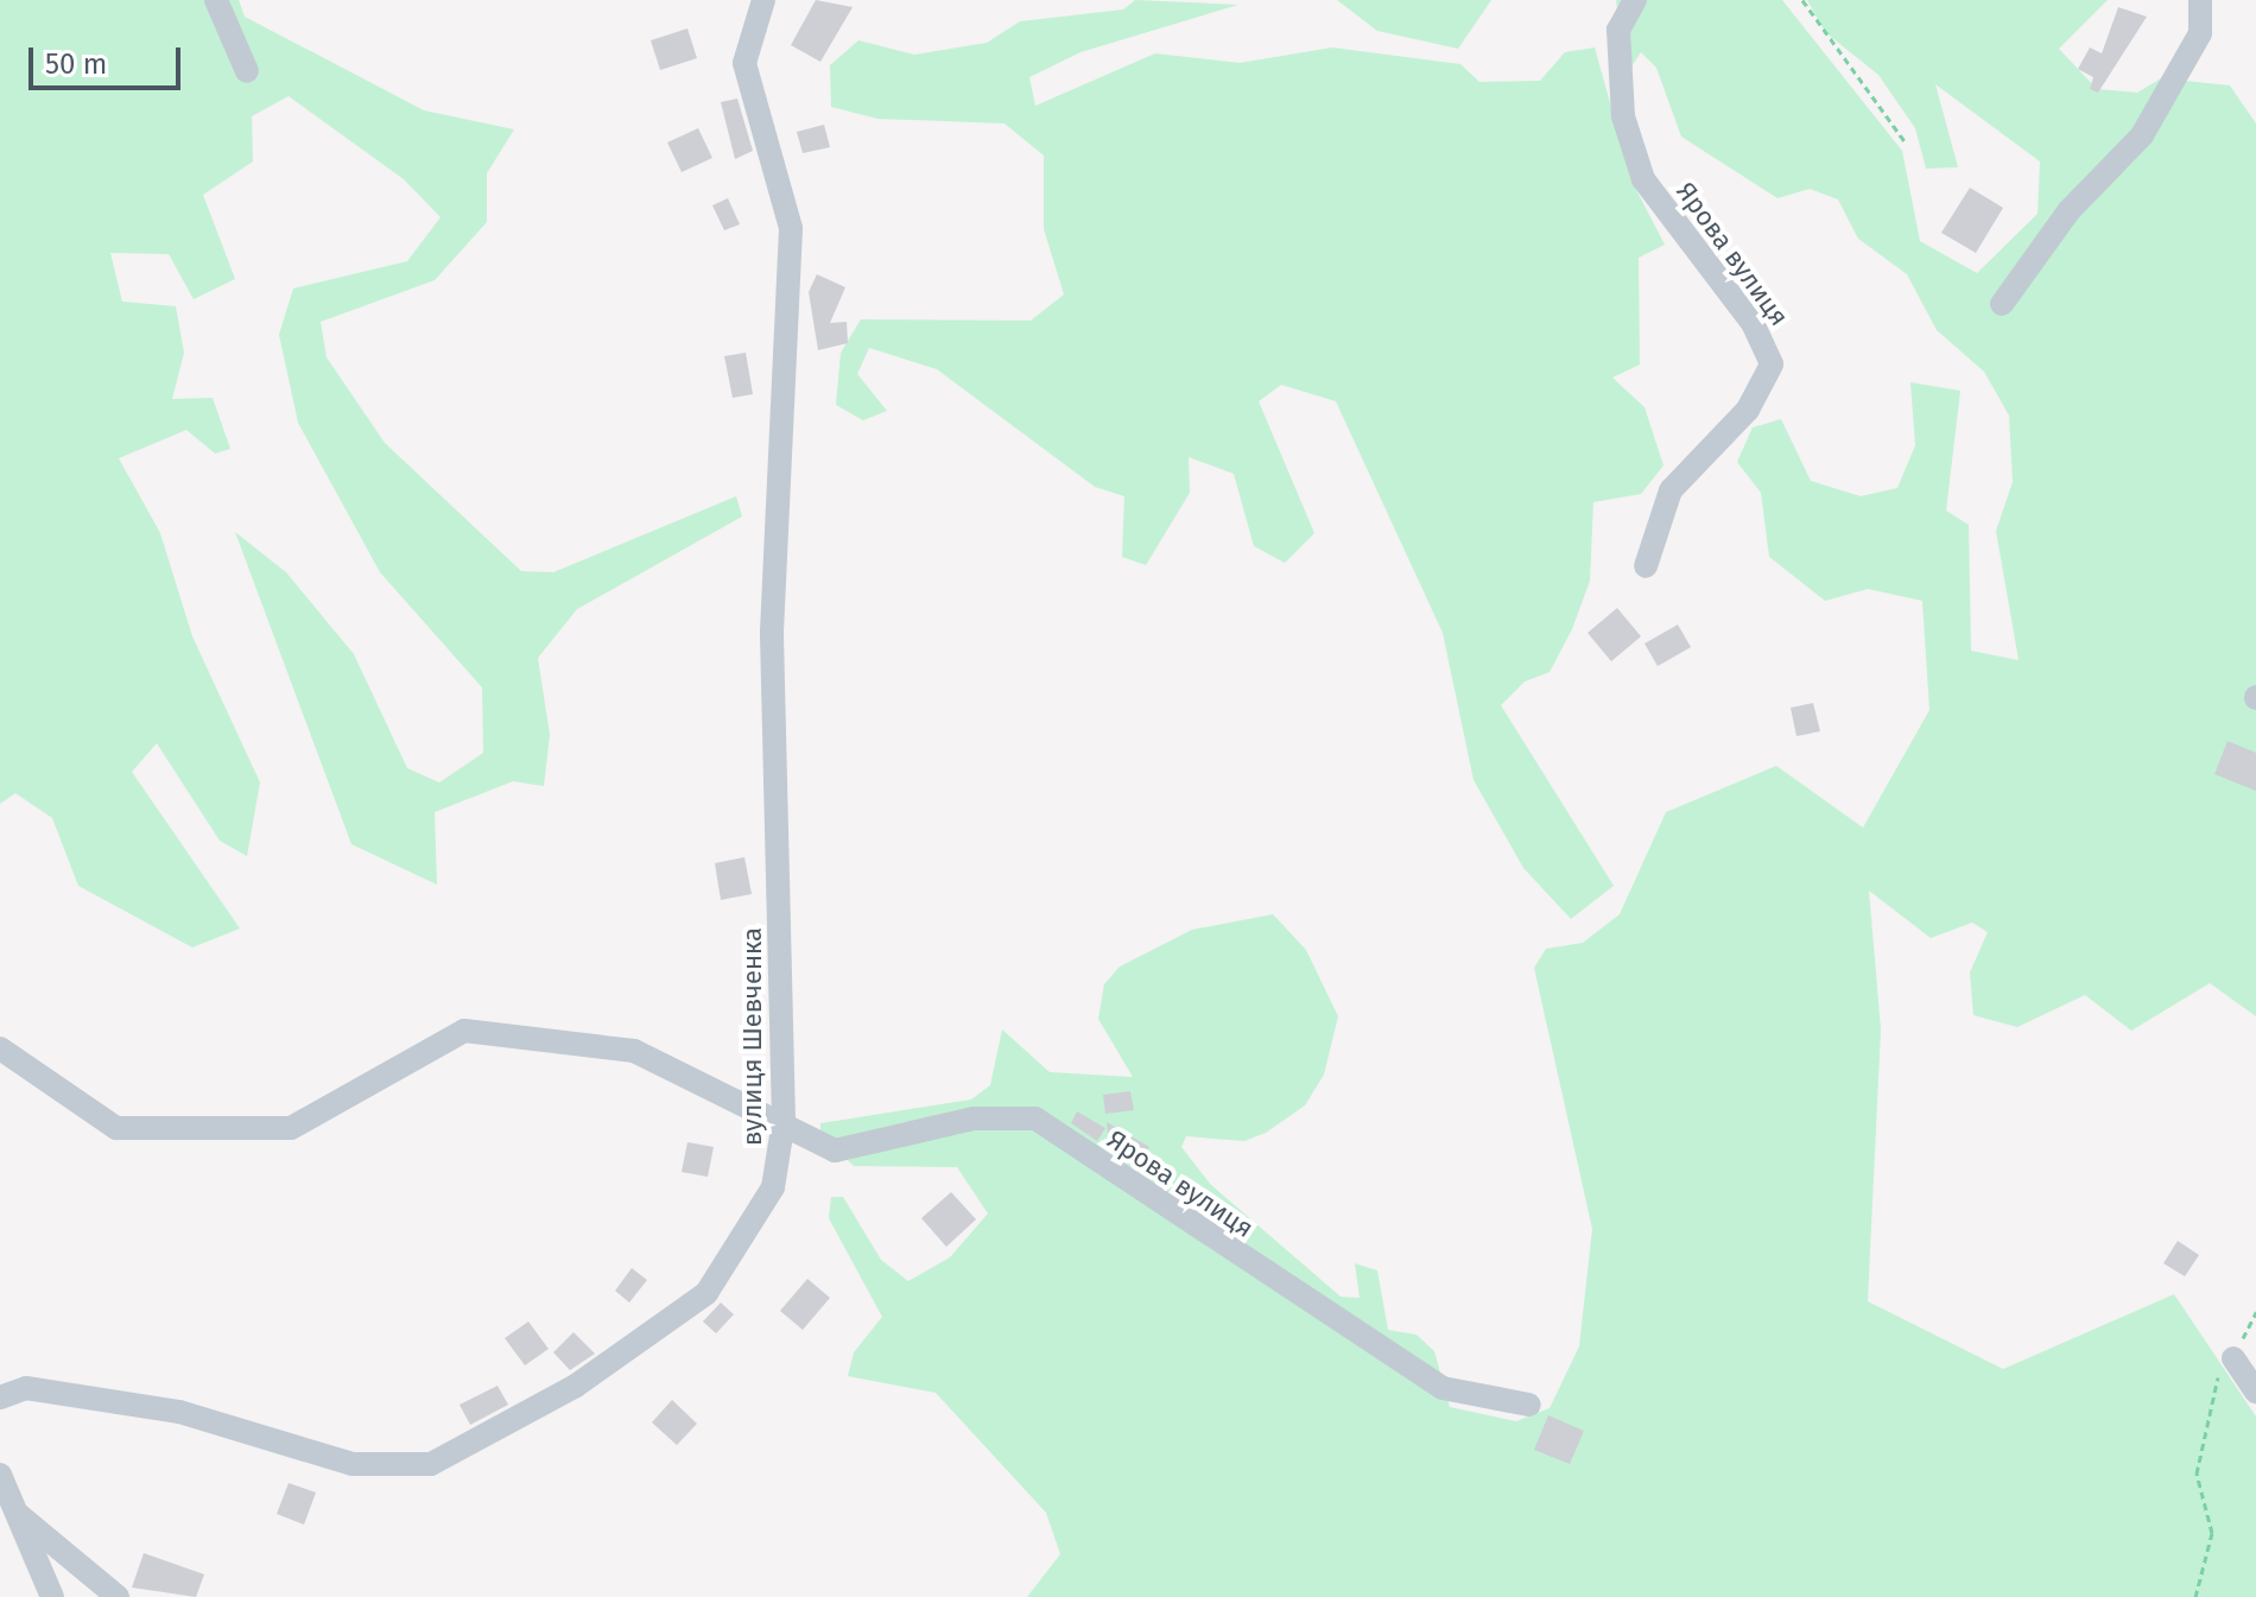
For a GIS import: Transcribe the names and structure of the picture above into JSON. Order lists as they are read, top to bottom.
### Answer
{
  "streets": {
    "street": ["Ярова вулиця", "вулиця Шевченка"]
  },
  "crossings": [
    ["Ярова вулиця", "вулиця Шевченка"]
  ],
  "scale_bar": "50 m"
}
